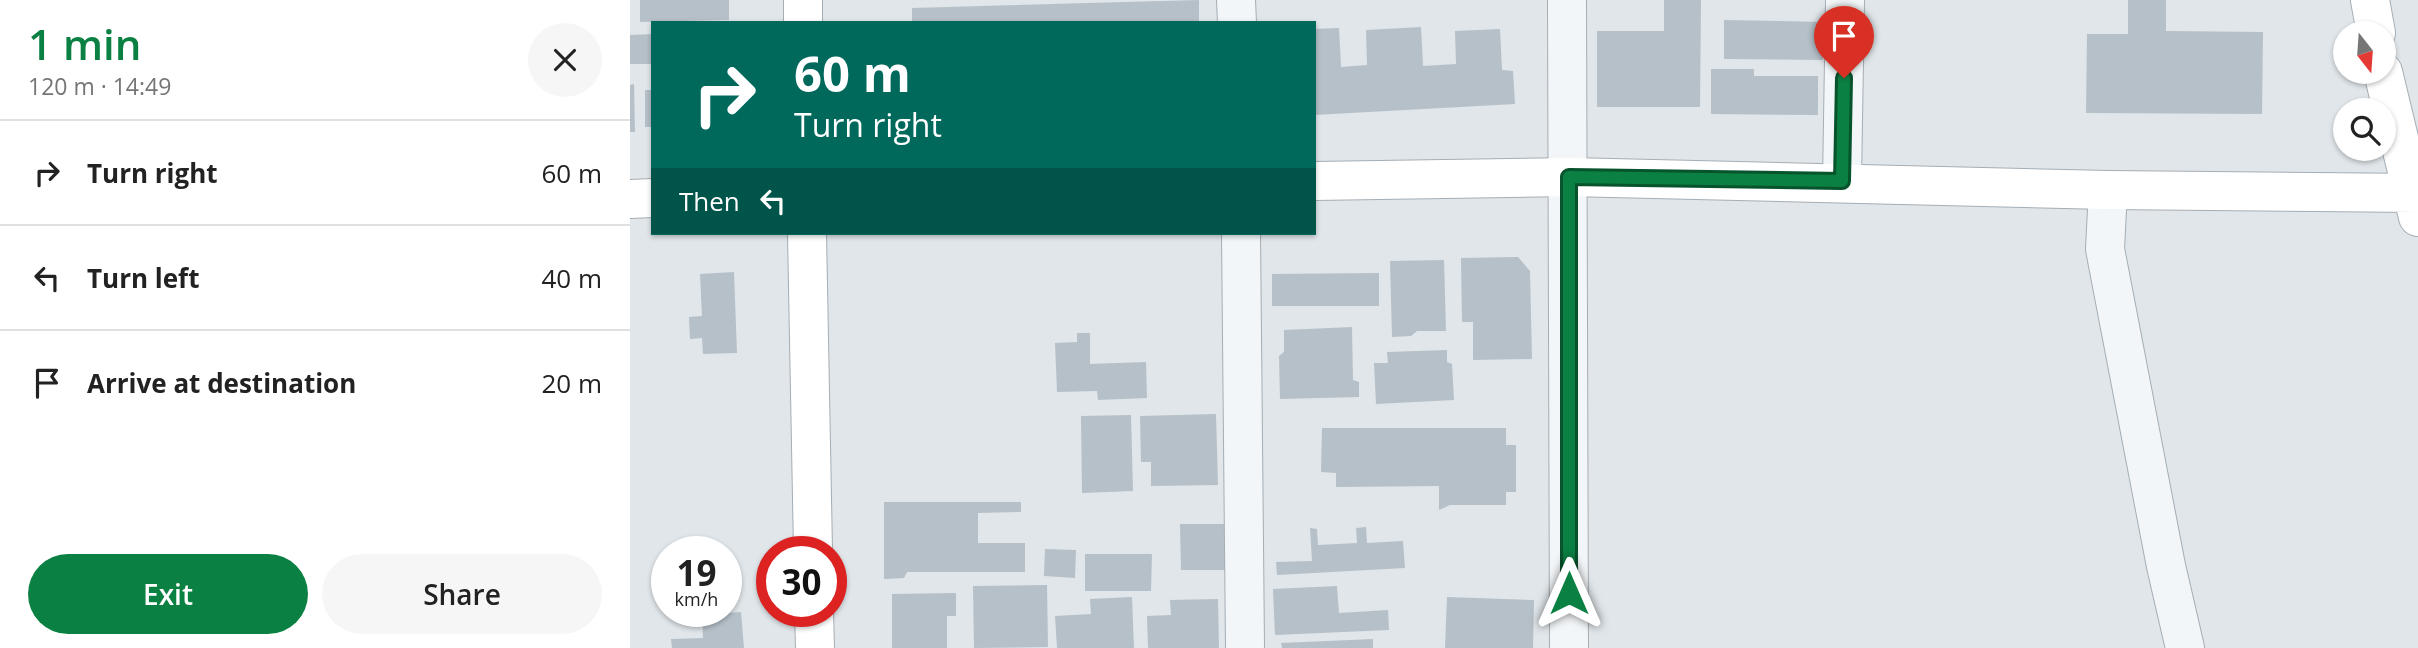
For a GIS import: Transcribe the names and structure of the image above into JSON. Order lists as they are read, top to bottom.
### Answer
{
  "north": "bottom",
  "page": {
    "heading": ["1 min", "120 m · 14:49"],
    "turn": ["60 m", "Turn right"],
    "list": [
      {
        "name": "Turn right",
        "value": "60 m"
      },
      {
        "name": "Turn left",
        "value": "40 m"
      },
      {
        "name": "Arrive at destination",
        "value": "20 m"
      }
    ],
    "then": "Then",
    "speed": "19 km/h",
    "limit": "30",
    "buttons": ["Exit", "Share"]
  }
}
